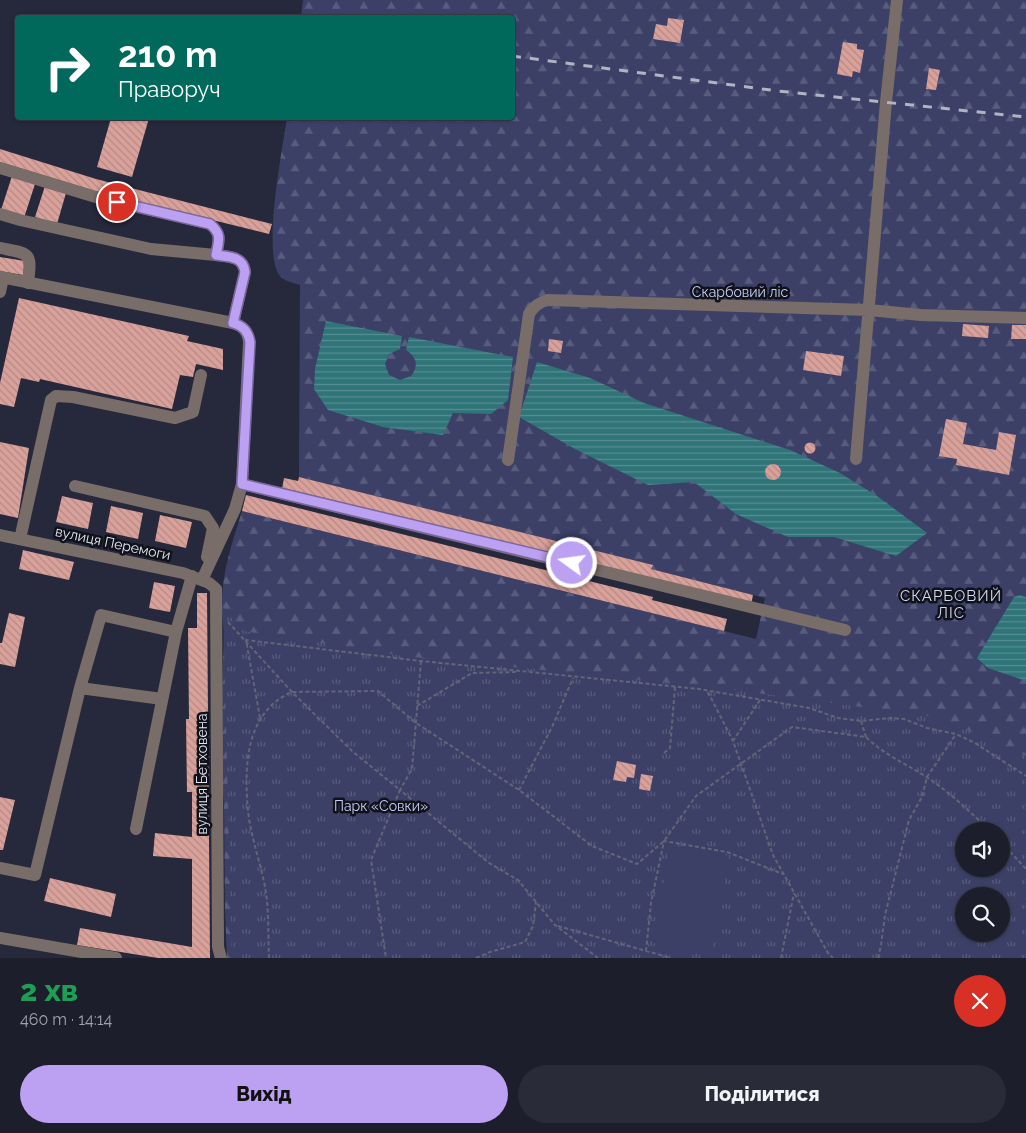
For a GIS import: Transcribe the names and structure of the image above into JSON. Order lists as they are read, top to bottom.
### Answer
{
  "streets": {
    "street": ["вулиця Перемоги", "вулиця Бетховена"]
  },
  "crossings": [
    ["вулиця Перемоги", "вулиця Бетховена"]
  ],
  "districts": ["СКАРБОВИЙ ЛІС"],
  "parks": ["Скарбовий ліс", "Парк «Совки»"],
  "page": {
    "turn": ["210 m", "Праворуч"],
    "heading": ["2 хв", "460 m · 14:14"],
    "buttons": ["Вихід", "Поділитися"]
  }
}
